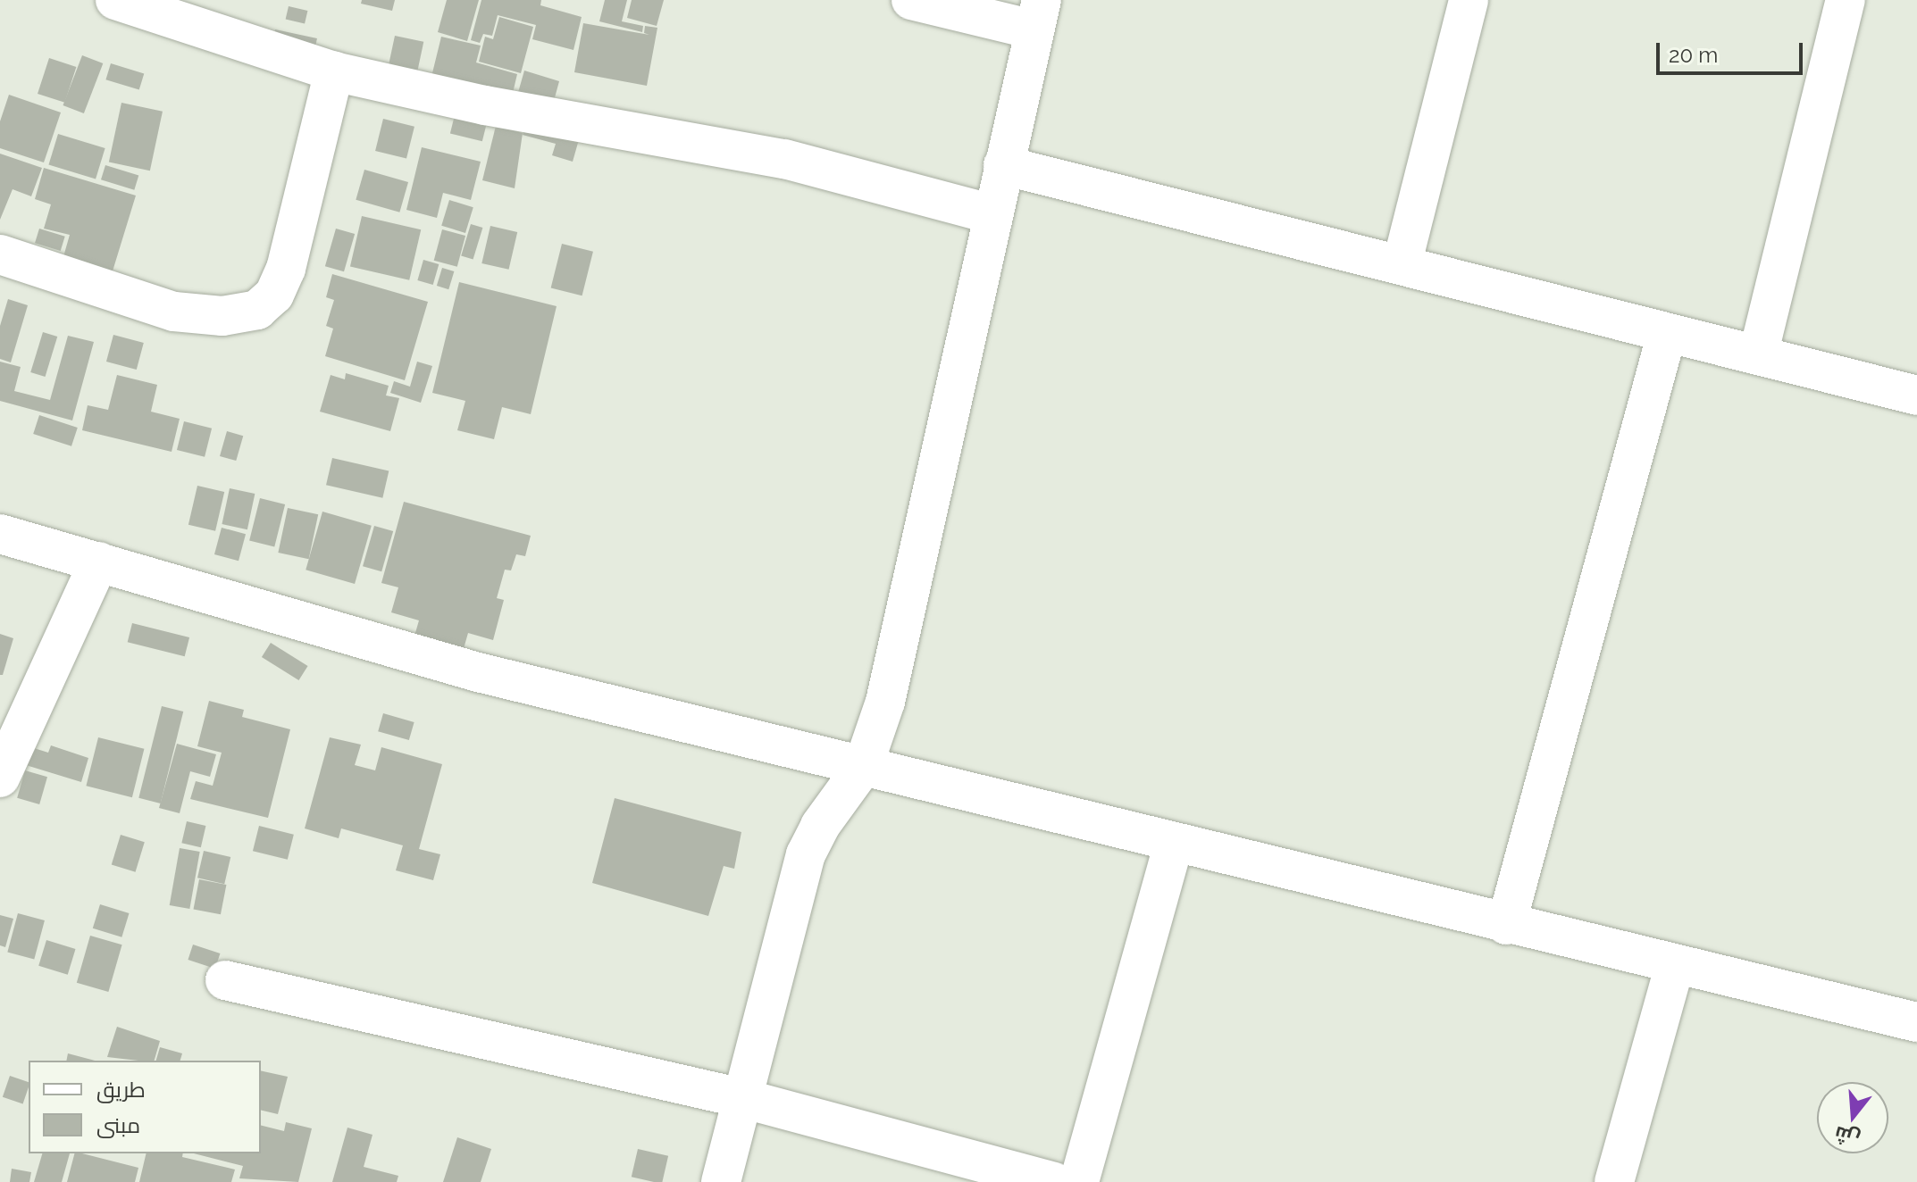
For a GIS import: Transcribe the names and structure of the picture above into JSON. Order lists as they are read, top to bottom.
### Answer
{
  "legend": ["طريق", "مبنى"],
  "scale_bar": "20 m",
  "north": "bottom"
}
